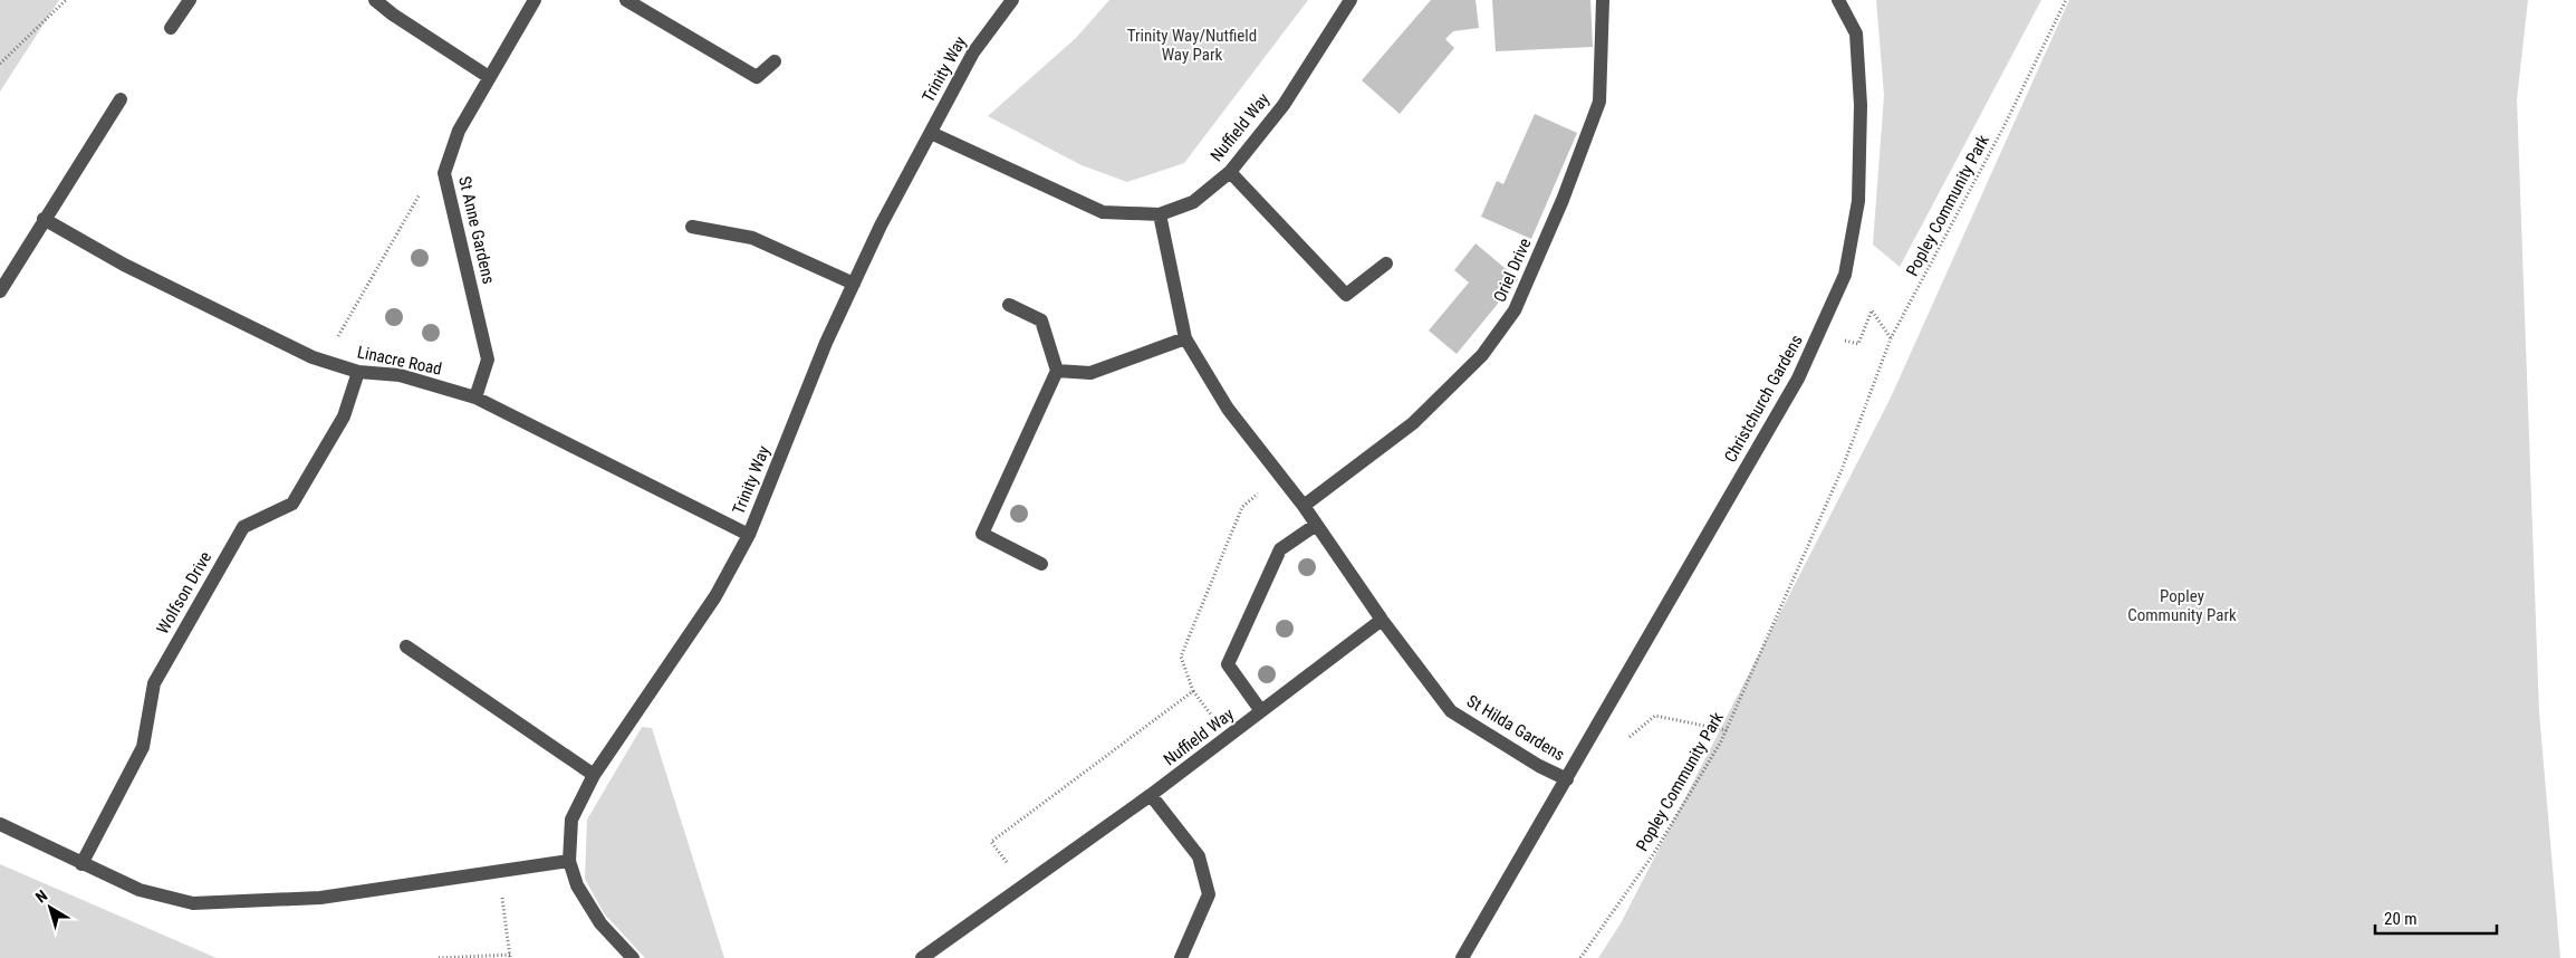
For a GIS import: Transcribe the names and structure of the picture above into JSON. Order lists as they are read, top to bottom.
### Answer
{
  "streets": {
    "street": [
      "Trinity Way",
      "Nuffield Way",
      "St Anne Gardens",
      "Oriel Drive",
      "Linacre Road",
      "Christchurch Gardens",
      "Wolfson Drive",
      "St Hilda Gardens"
    ],
    "path": ["Popley Community Park"]
  },
  "crossings": [
    ["Trinity Way", "Nuffield Way"],
    ["Trinity Way", "Linacre Road"],
    ["Nuffield Way", "St Hilda Gardens"],
    ["St Anne Gardens", "Linacre Road"],
    ["Linacre Road", "Wolfson Drive"],
    ["Christchurch Gardens", "St Hilda Gardens"]
  ],
  "parks": ["Trinity Way/Nutfield Way Park", "Popley Community Park"],
  "scale_bar": "20 m",
  "north": "top left"
}
